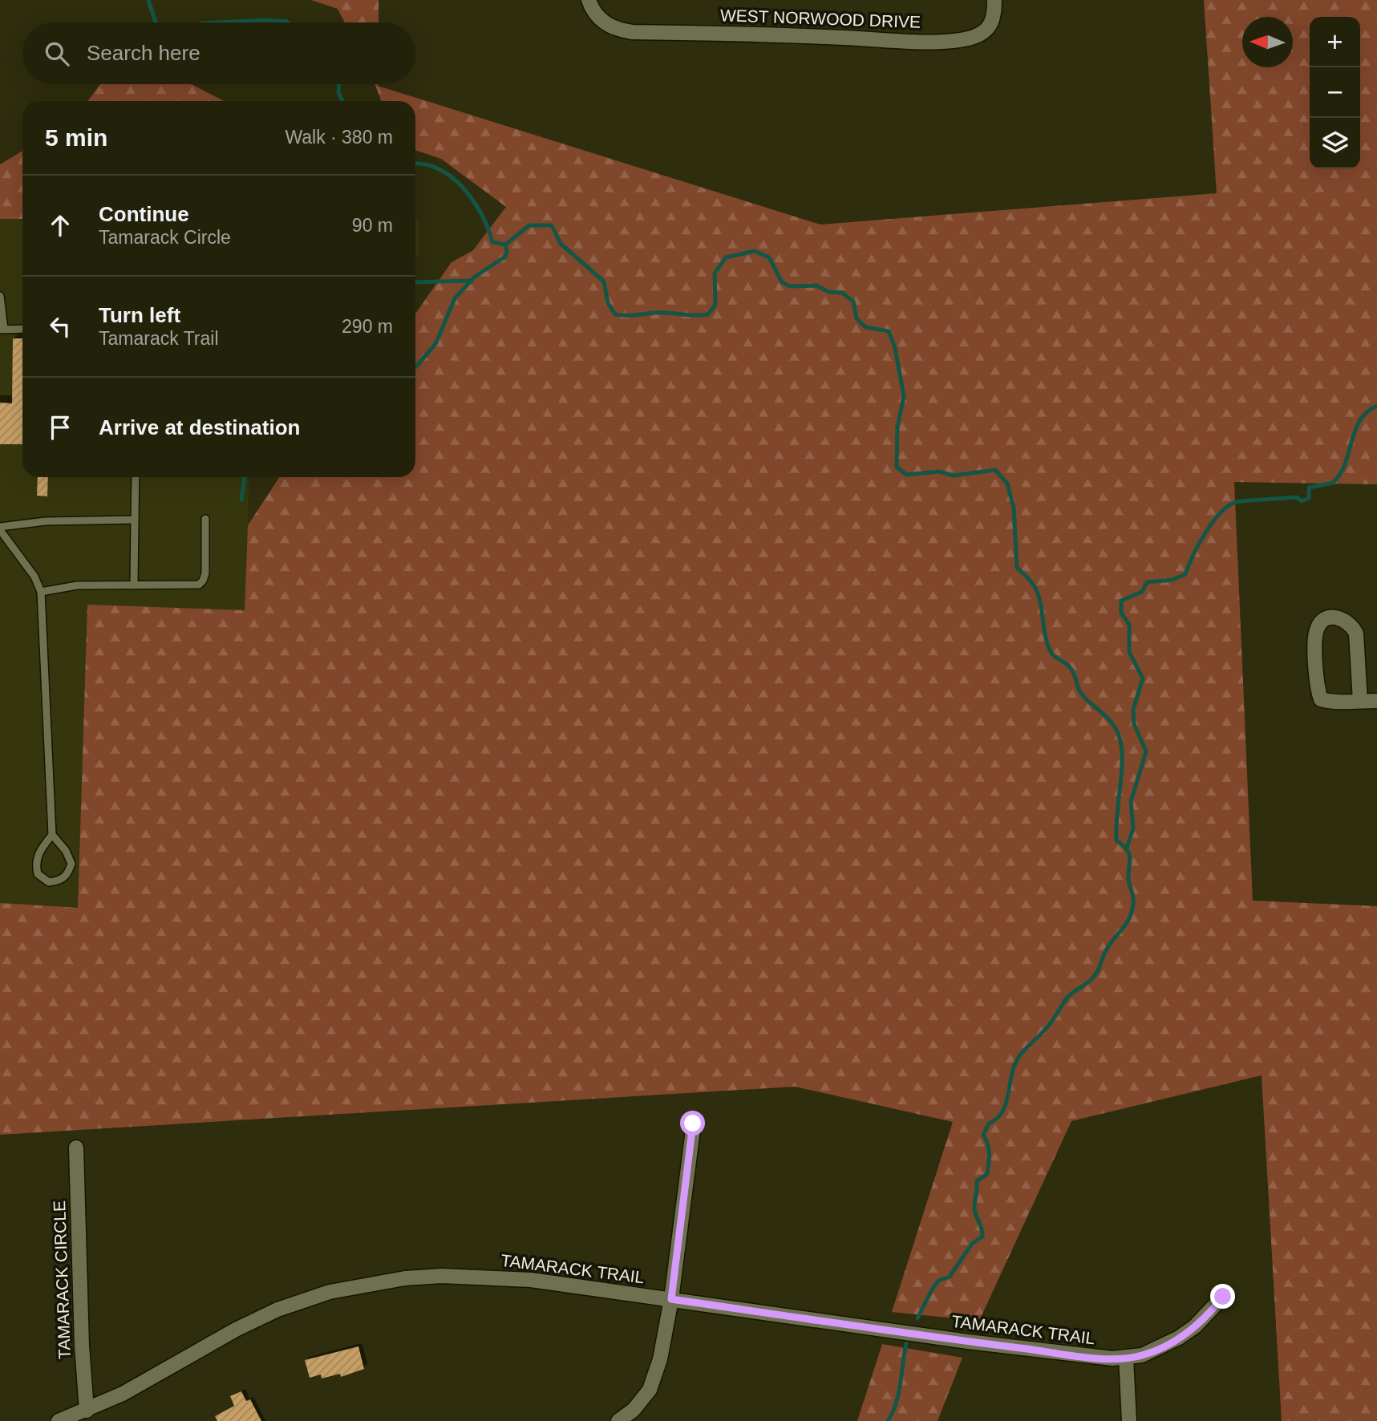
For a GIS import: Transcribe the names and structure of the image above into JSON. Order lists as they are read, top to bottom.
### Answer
{
  "streets": {
    "street": ["WEST NORWOOD DRIVE", "TAMARACK TRAIL", "TAMARACK CIRCLE"]
  },
  "crossings": [
    ["TAMARACK TRAIL", "TAMARACK CIRCLE"]
  ],
  "north": "left",
  "page": {
    "map_buttons": ["+", "−"],
    "search": "Search here",
    "heading": ["5 min", "Walk · 380 m"],
    "list": [
      ["Continue", "Tamarack Circle", "90 m"],
      ["Turn left", "Tamarack Trail", "290 m"],
      "Arrive at destination"
    ]
  }
}
